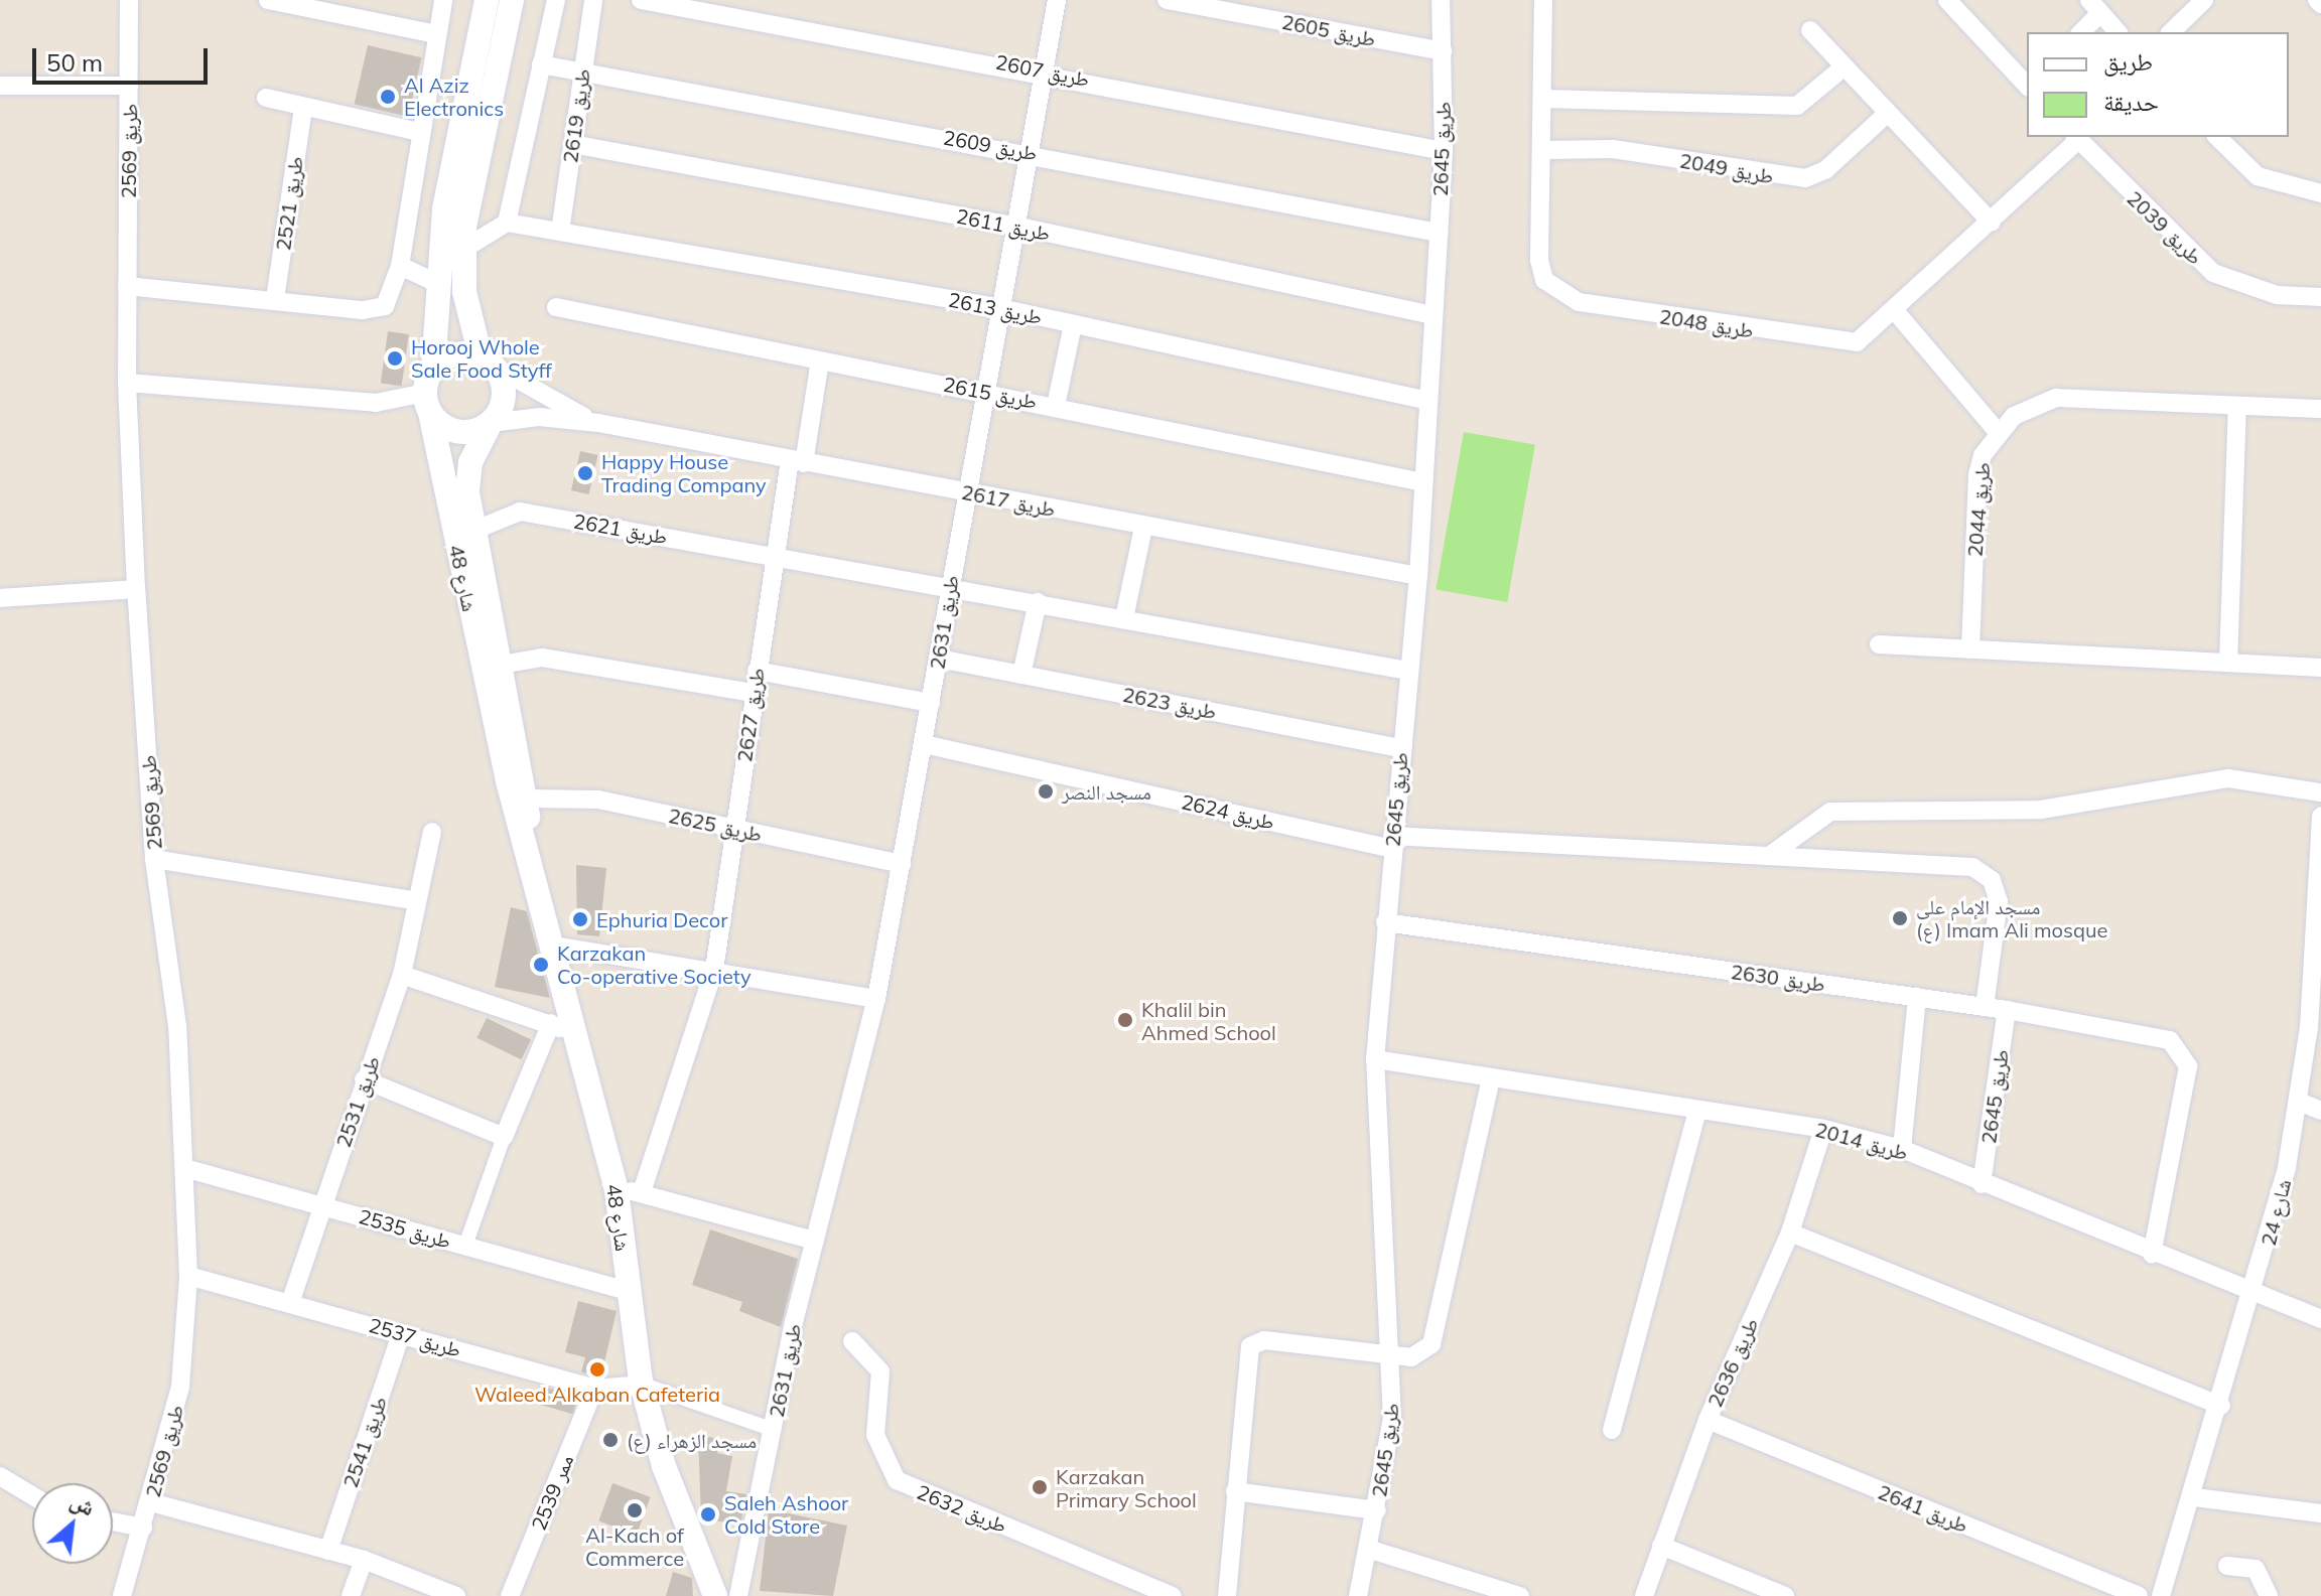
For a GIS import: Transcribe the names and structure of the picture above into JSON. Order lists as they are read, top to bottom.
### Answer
{
  "streets": {
    "street": [
      "طريق 2605",
      "طريق 2607",
      "طريق 2619",
      "طريق 2609",
      "طريق 2645",
      "طريق 2569",
      "طريق 2049",
      "طريق 2521",
      "طريق 2611",
      "طريق 2039",
      "طريق 2613",
      "طريق 2048",
      "طريق 2615",
      "طريق 2617",
      "طريق 2044",
      "طريق 2621",
      "شارع 48",
      "طريق 2631",
      "طريق 2623",
      "طريق 2627",
      "طريق 2624",
      "طريق 2625",
      "طريق 2630",
      "طريق 2531",
      "طريق 2014",
      "شارع 24",
      "طريق 2535",
      "طريق 2537",
      "طريق 2636",
      "طريق 2541",
      "ممر 2539",
      "طريق 2632",
      "طريق 2641"
    ]
  },
  "crossings": [
    ["طريق 2605", "طريق 2645"],
    ["طريق 2607", "طريق 2645"],
    ["طريق 2607", "طريق 2631"],
    ["طريق 2619", "طريق 2609"],
    ["طريق 2619", "طريق 2611"],
    ["طريق 2619", "طريق 2613"],
    ["طريق 2609", "طريق 2645"],
    ["طريق 2609", "طريق 2631"],
    ["طريق 2645", "طريق 2611"],
    ["طريق 2645", "طريق 2613"],
    ["طريق 2645", "طريق 2615"],
    ["طريق 2645", "طريق 2617"],
    ["طريق 2645", "طريق 2621"],
    ["طريق 2645", "طريق 2623"],
    ["طريق 2645", "طريق 2624"],
    ["طريق 2645", "طريق 2630"],
    ["طريق 2645", "طريق 2014"],
    ["طريق 2569", "طريق 2535"],
    ["طريق 2569", "طريق 2537"],
    ["طريق 2049", "طريق 2048"],
    ["طريق 2611", "طريق 2631"],
    ["طريق 2039", "طريق 2048"],
    ["طريق 2613", "طريق 2631"],
    ["طريق 2615", "طريق 2631"],
    ["طريق 2615", "طريق 2627"],
    ["طريق 2617", "شارع 48"],
    ["طريق 2617", "طريق 2631"],
    ["طريق 2617", "طريق 2627"],
    ["طريق 2621", "شارع 48"],
    ["طريق 2621", "طريق 2631"],
    ["طريق 2621", "طريق 2627"],
    ["شارع 48", "طريق 2627"],
    ["شارع 48", "طريق 2625"],
    ["شارع 48", "طريق 2535"],
    ["شارع 48", "طريق 2537"],
    ["طريق 2631", "طريق 2623"],
    ["طريق 2631", "طريق 2624"],
    ["طريق 2631", "طريق 2625"],
    ["طريق 2627", "طريق 2625"],
    ["طريق 2624", "طريق 2630"],
    ["طريق 2630", "طريق 2014"],
    ["طريق 2531", "طريق 2535"],
    ["طريق 2531", "طريق 2537"],
    ["طريق 2014", "شارع 24"],
    ["طريق 2014", "طريق 2636"],
    ["طريق 2537", "طريق 2541"],
    ["طريق 2537", "ممر 2539"],
    ["طريق 2636", "طريق 2641"]
  ],
  "places": [
    "Al Aziz Electronics",
    "Horooj Whole Sale Food Styff",
    "Happy House Trading Company",
    "مسجد النصر",
    "مسجد الإمام علي (ع) Imam Ali mosque",
    "Ephuria Decor",
    "Karzakan Co-operative Society",
    "Khalil bin Ahmed School",
    "Waleed Alkaban Cafeteria",
    "مسجد الزهراء (ع)",
    "Karzakan Primary School",
    "Al-Kach of Commerce",
    "Saleh Ashoor Cold Store"
  ],
  "legend": ["طريق", "حديقة"],
  "scale_bar": "50 m",
  "north": "top right"
}
